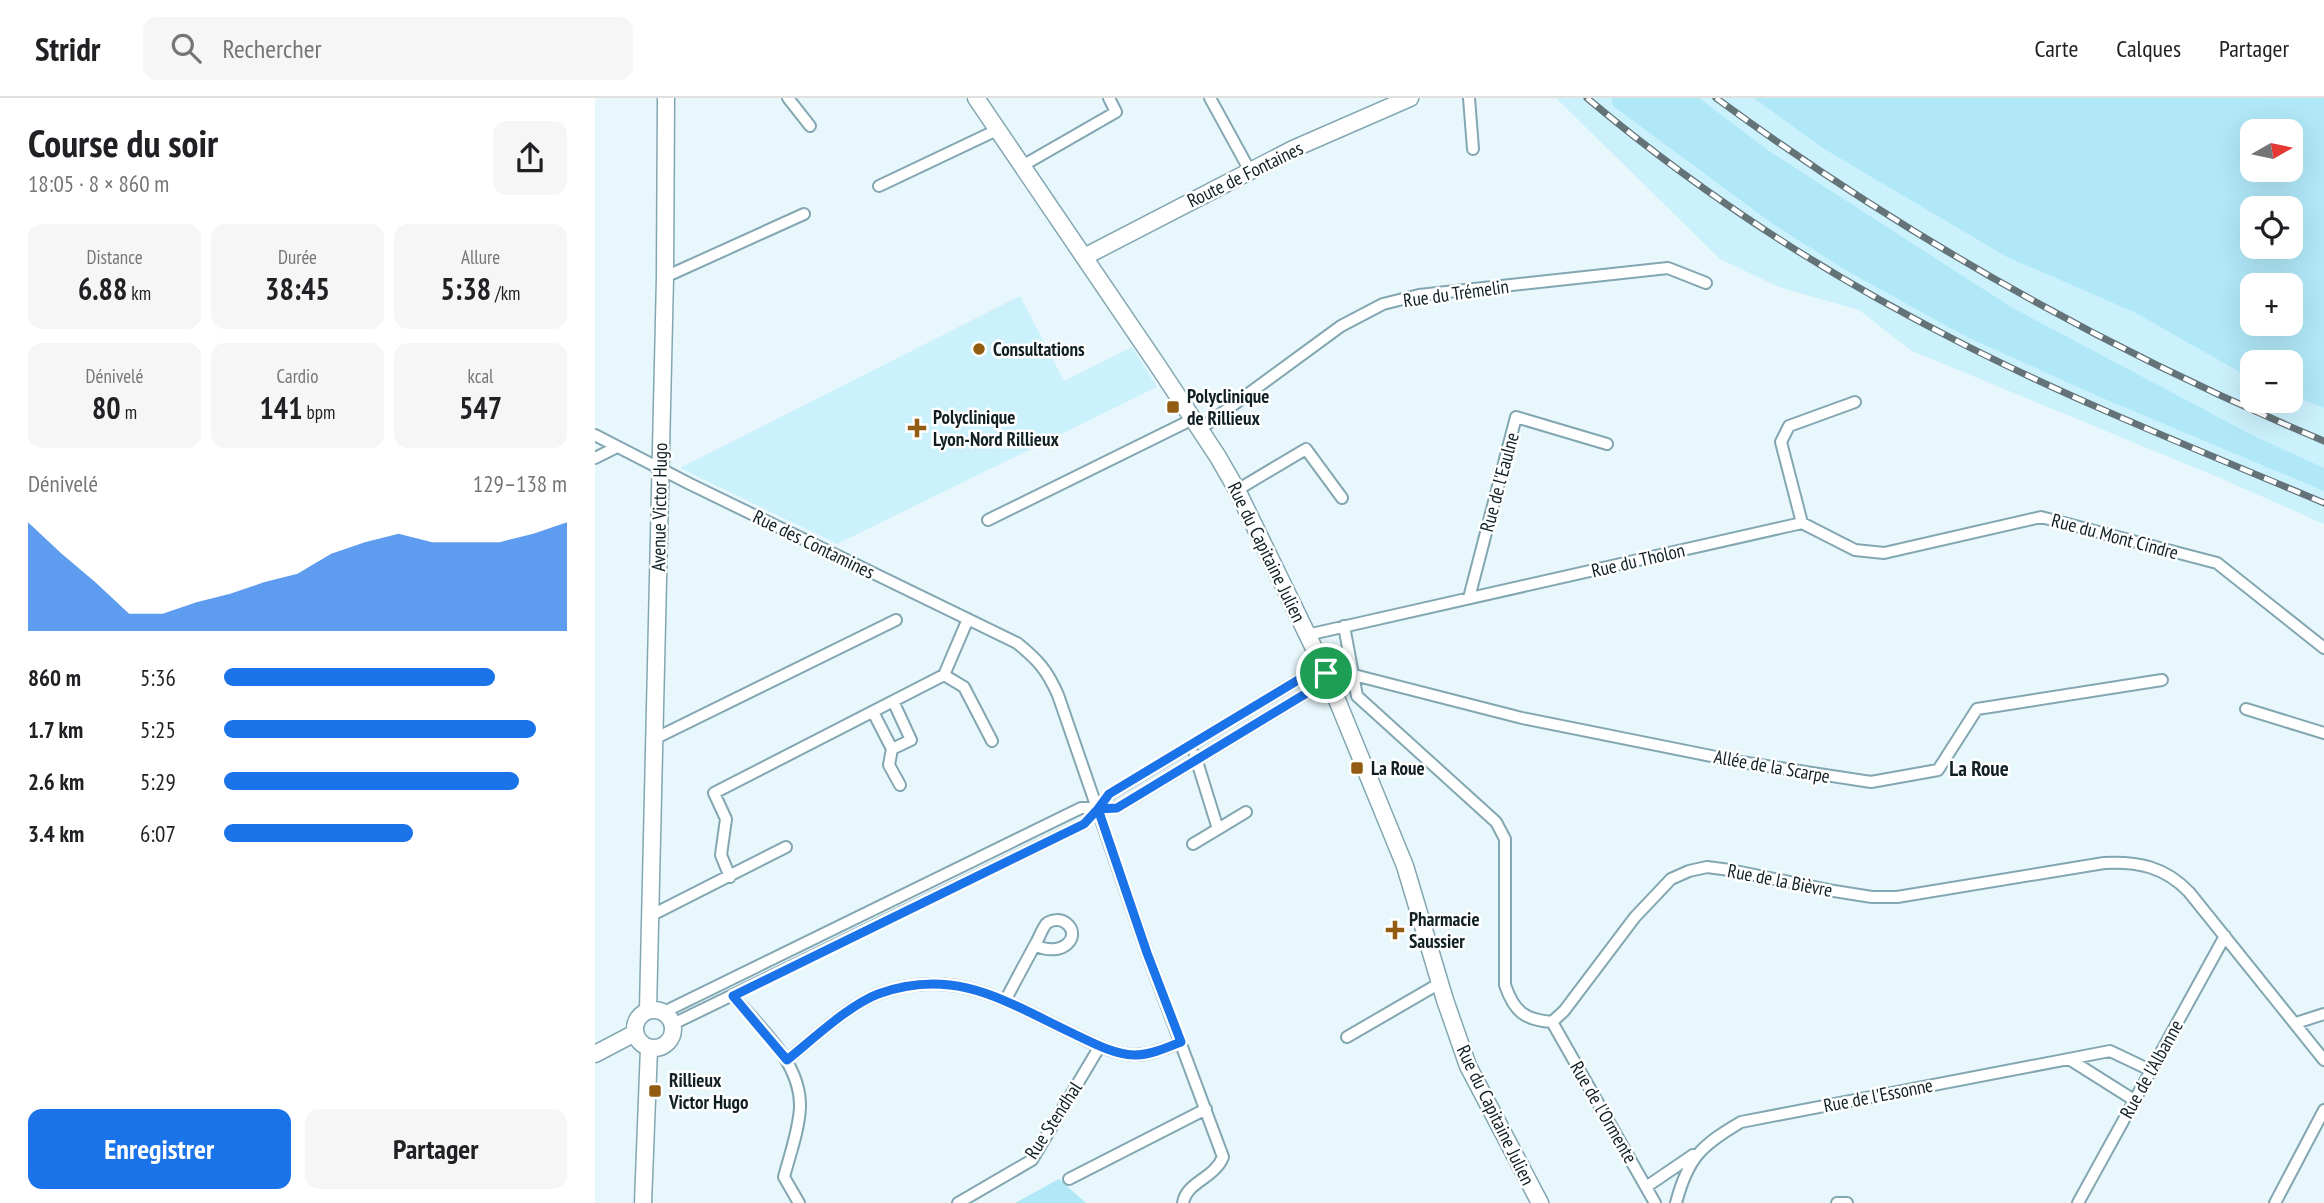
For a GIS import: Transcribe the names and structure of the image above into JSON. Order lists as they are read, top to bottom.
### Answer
{
  "streets": {
    "street": [
      "Route de Fontaines",
      "Rue du Trémelin",
      "Rue de l'Eaulne",
      "Avenue Victor Hugo",
      "Rue du Mont Cindre",
      "Rue des Contamines",
      "Rue du Capitaine Julien",
      "Rue du Tholon",
      "Allée de la Scarpe",
      "Rue de la Bièvre",
      "Rue de l'Albanne",
      "Rue de l'Essonne",
      "Rue de l'Ormente",
      "Rue Stendhal"
    ]
  },
  "crossings": [
    ["Route de Fontaines", "Rue du Capitaine Julien"],
    ["Rue du Trémelin", "Rue du Capitaine Julien"],
    ["Rue de l'Eaulne", "Rue du Tholon"],
    ["Avenue Victor Hugo", "Rue des Contamines"],
    ["Rue du Mont Cindre", "Rue du Tholon"],
    ["Rue du Capitaine Julien", "Rue du Tholon"],
    ["Rue de la Bièvre", "Rue de l'Albanne"],
    ["Rue de la Bièvre", "Rue de l'Ormente"],
    ["Rue de l'Albanne", "Rue de l'Essonne"],
    ["Rue de l'Essonne", "Rue de l'Ormente"]
  ],
  "districts": ["La Roue"],
  "places": {
    "other": ["Consultations"],
    "transit": ["Polyclinique de Rillieux", "La Roue", "Rillieux Victor Hugo"],
    "health": ["Polyclinique Lyon-Nord Rillieux", "Pharmacie Saussier"]
  },
  "north": "right",
  "page": {
    "header": "Stridr",
    "search": "Rechercher",
    "nav": ["Carte", "Calques", "Partager"],
    "heading": ["Course du soir", "18:05 · 8 × 860 m"],
    "map_buttons": ["+", "−"],
    "stats": [
      ["Distance", "6.88 km"],
      ["Durée", "38:45"],
      ["Allure", "5:38 /km"],
      ["Dénivelé", "80 m"],
      ["Cardio", "141 bpm"],
      ["kcal", "547"]
    ],
    "chart": ["Dénivelé", "129–138 m"],
    "list": [
      {
        "name": "860 m",
        "note": "5:36"
      },
      {
        "name": "1.7 km",
        "note": "5:25"
      },
      {
        "name": "2.6 km",
        "note": "5:29"
      },
      {
        "name": "3.4 km",
        "note": "6:07"
      }
    ],
    "buttons": ["Enregistrer", "Partager"]
  }
}
